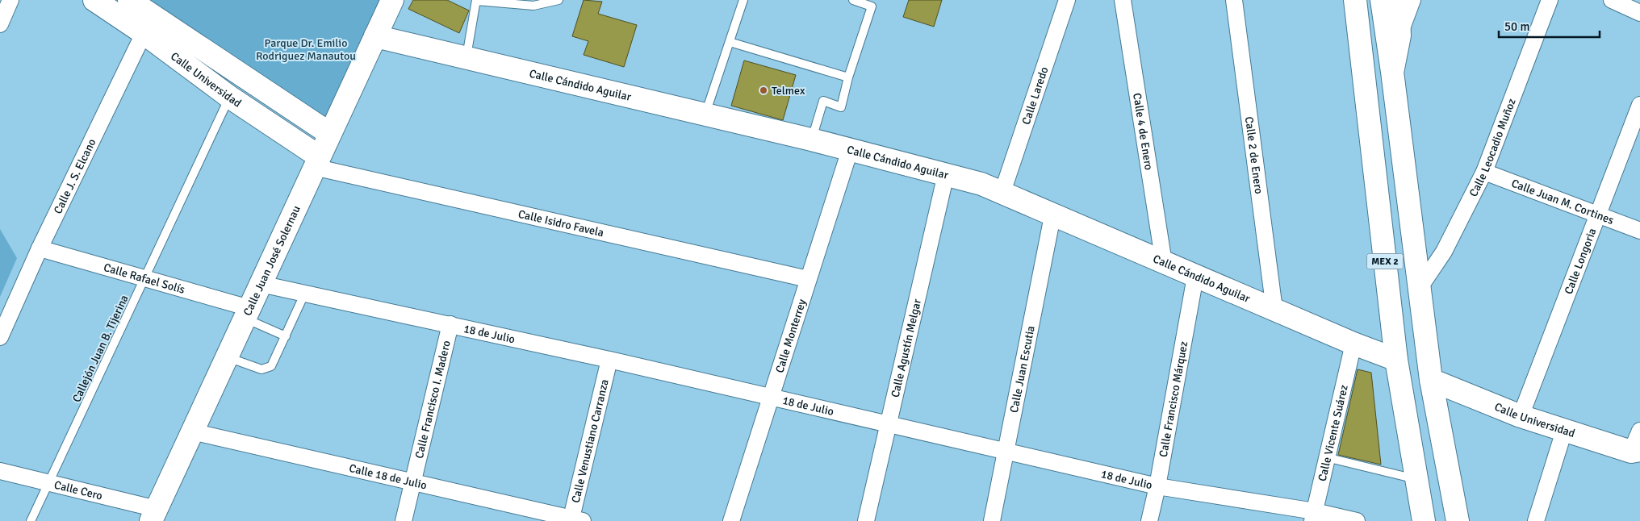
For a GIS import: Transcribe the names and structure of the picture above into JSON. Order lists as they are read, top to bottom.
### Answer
{
  "streets": {
    "main road": [
      "Calle Universidad",
      "Calle Cándido Aguilar",
      "Calle Juan José Solernau",
      "MEX 2"
    ],
    "street": [
      "Calle Laredo",
      "Calle 4 de Enero",
      "Calle Leocadio Muñoz",
      "Calle 2 de Enero",
      "Calle J. S. Elcano",
      "Calle Juan M. Cortines",
      "Calle Isidro Favela",
      "Calle Longoria",
      "Calle Rafael Solís",
      "18 de Julio",
      "Calle Monterrey",
      "Calle Agustín Melgar",
      "Calle Juan Escutia",
      "Calle Francisco I. Madero",
      "Calle Francisco Márquez",
      "Calle Vicente Suárez",
      "Calle Venustiano Carranza",
      "Calle 18 de Julio",
      "Calle Cero"
    ],
    "lane": ["Callejón Juan B. Tijerina"]
  },
  "crossings": [
    ["Calle Universidad", "Calle J. S. Elcano"],
    ["Calle Universidad", "Calle Isidro Favela"],
    ["Calle Universidad", "Calle Juan José Solernau"],
    ["Calle Universidad", "Calle Longoria"],
    ["Calle Universidad", "MEX 2"],
    ["Calle Universidad", "Callejón Juan B. Tijerina"],
    ["Calle Cándido Aguilar", "Calle Laredo"],
    ["Calle Cándido Aguilar", "Calle 4 de Enero"],
    ["Calle Cándido Aguilar", "Calle 2 de Enero"],
    ["Calle Cándido Aguilar", "Calle Juan José Solernau"],
    ["Calle Cándido Aguilar", "MEX 2"],
    ["Calle Cándido Aguilar", "Calle Monterrey"],
    ["Calle Cándido Aguilar", "Calle Agustín Melgar"],
    ["Calle Cándido Aguilar", "Calle Juan Escutia"],
    ["Calle Cándido Aguilar", "Calle Francisco Márquez"],
    ["Calle Cándido Aguilar", "Calle Vicente Suárez"],
    ["Calle Leocadio Muñoz", "Calle Juan M. Cortines"],
    ["Calle Leocadio Muñoz", "MEX 2"],
    ["Calle J. S. Elcano", "Calle Rafael Solís"],
    ["Calle Juan M. Cortines", "Calle Longoria"],
    ["Calle Isidro Favela", "Calle Juan José Solernau"],
    ["Calle Isidro Favela", "Calle Monterrey"],
    ["Calle Juan José Solernau", "Calle Rafael Solís"],
    ["Calle Juan José Solernau", "18 de Julio"],
    ["Calle Juan José Solernau", "Calle 18 de Julio"],
    ["Calle Juan José Solernau", "Calle Cero"],
    ["Calle Rafael Solís", "Callejón Juan B. Tijerina"],
    ["18 de Julio", "Calle Monterrey"],
    ["18 de Julio", "Calle Agustín Melgar"],
    ["18 de Julio", "Calle Juan Escutia"],
    ["18 de Julio", "Calle Francisco I. Madero"],
    ["18 de Julio", "Calle Francisco Márquez"],
    ["18 de Julio", "Calle Vicente Suárez"],
    ["18 de Julio", "Calle Venustiano Carranza"],
    ["Callejón Juan B. Tijerina", "Calle Cero"],
    ["Calle Francisco I. Madero", "Calle 18 de Julio"],
    ["Calle Venustiano Carranza", "Calle 18 de Julio"]
  ],
  "parks": ["Parque Dr. Emilio Rodriguez Manautou"],
  "places": ["Telmex"],
  "scale_bar": "50 m"
}
